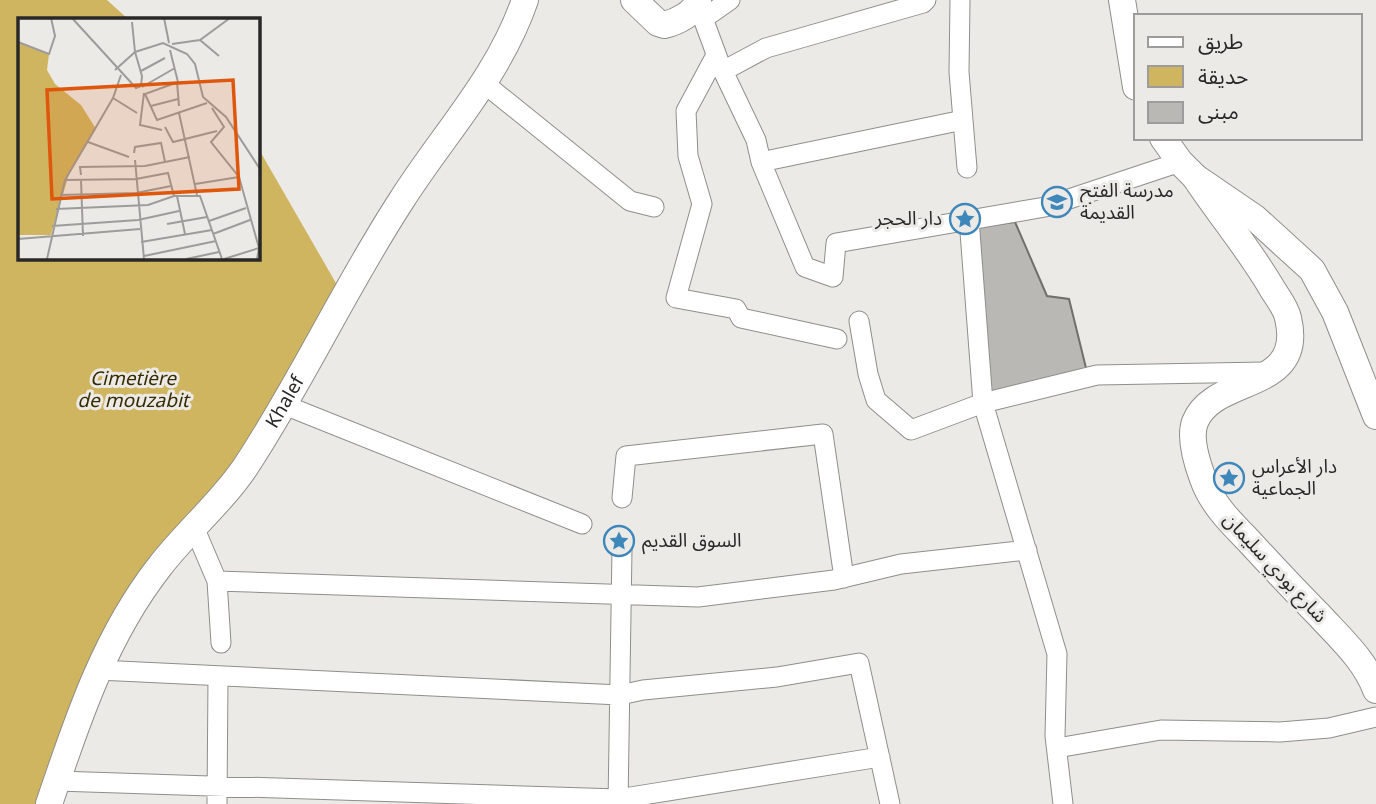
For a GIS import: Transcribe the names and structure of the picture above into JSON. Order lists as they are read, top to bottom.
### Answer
{
  "streets": {
    "street": ["Khalef", "شارع بودي سليمان"]
  },
  "parks": ["Cimetière de mouzabit"],
  "places": {
    "school or university": ["مدرسة الفتح القديمة"],
    "place": ["دار الحجر", "دار الأعراس الجماعية", "السوق القديم"]
  },
  "legend": ["طريق", "حديقة", "مبنى"]
}
